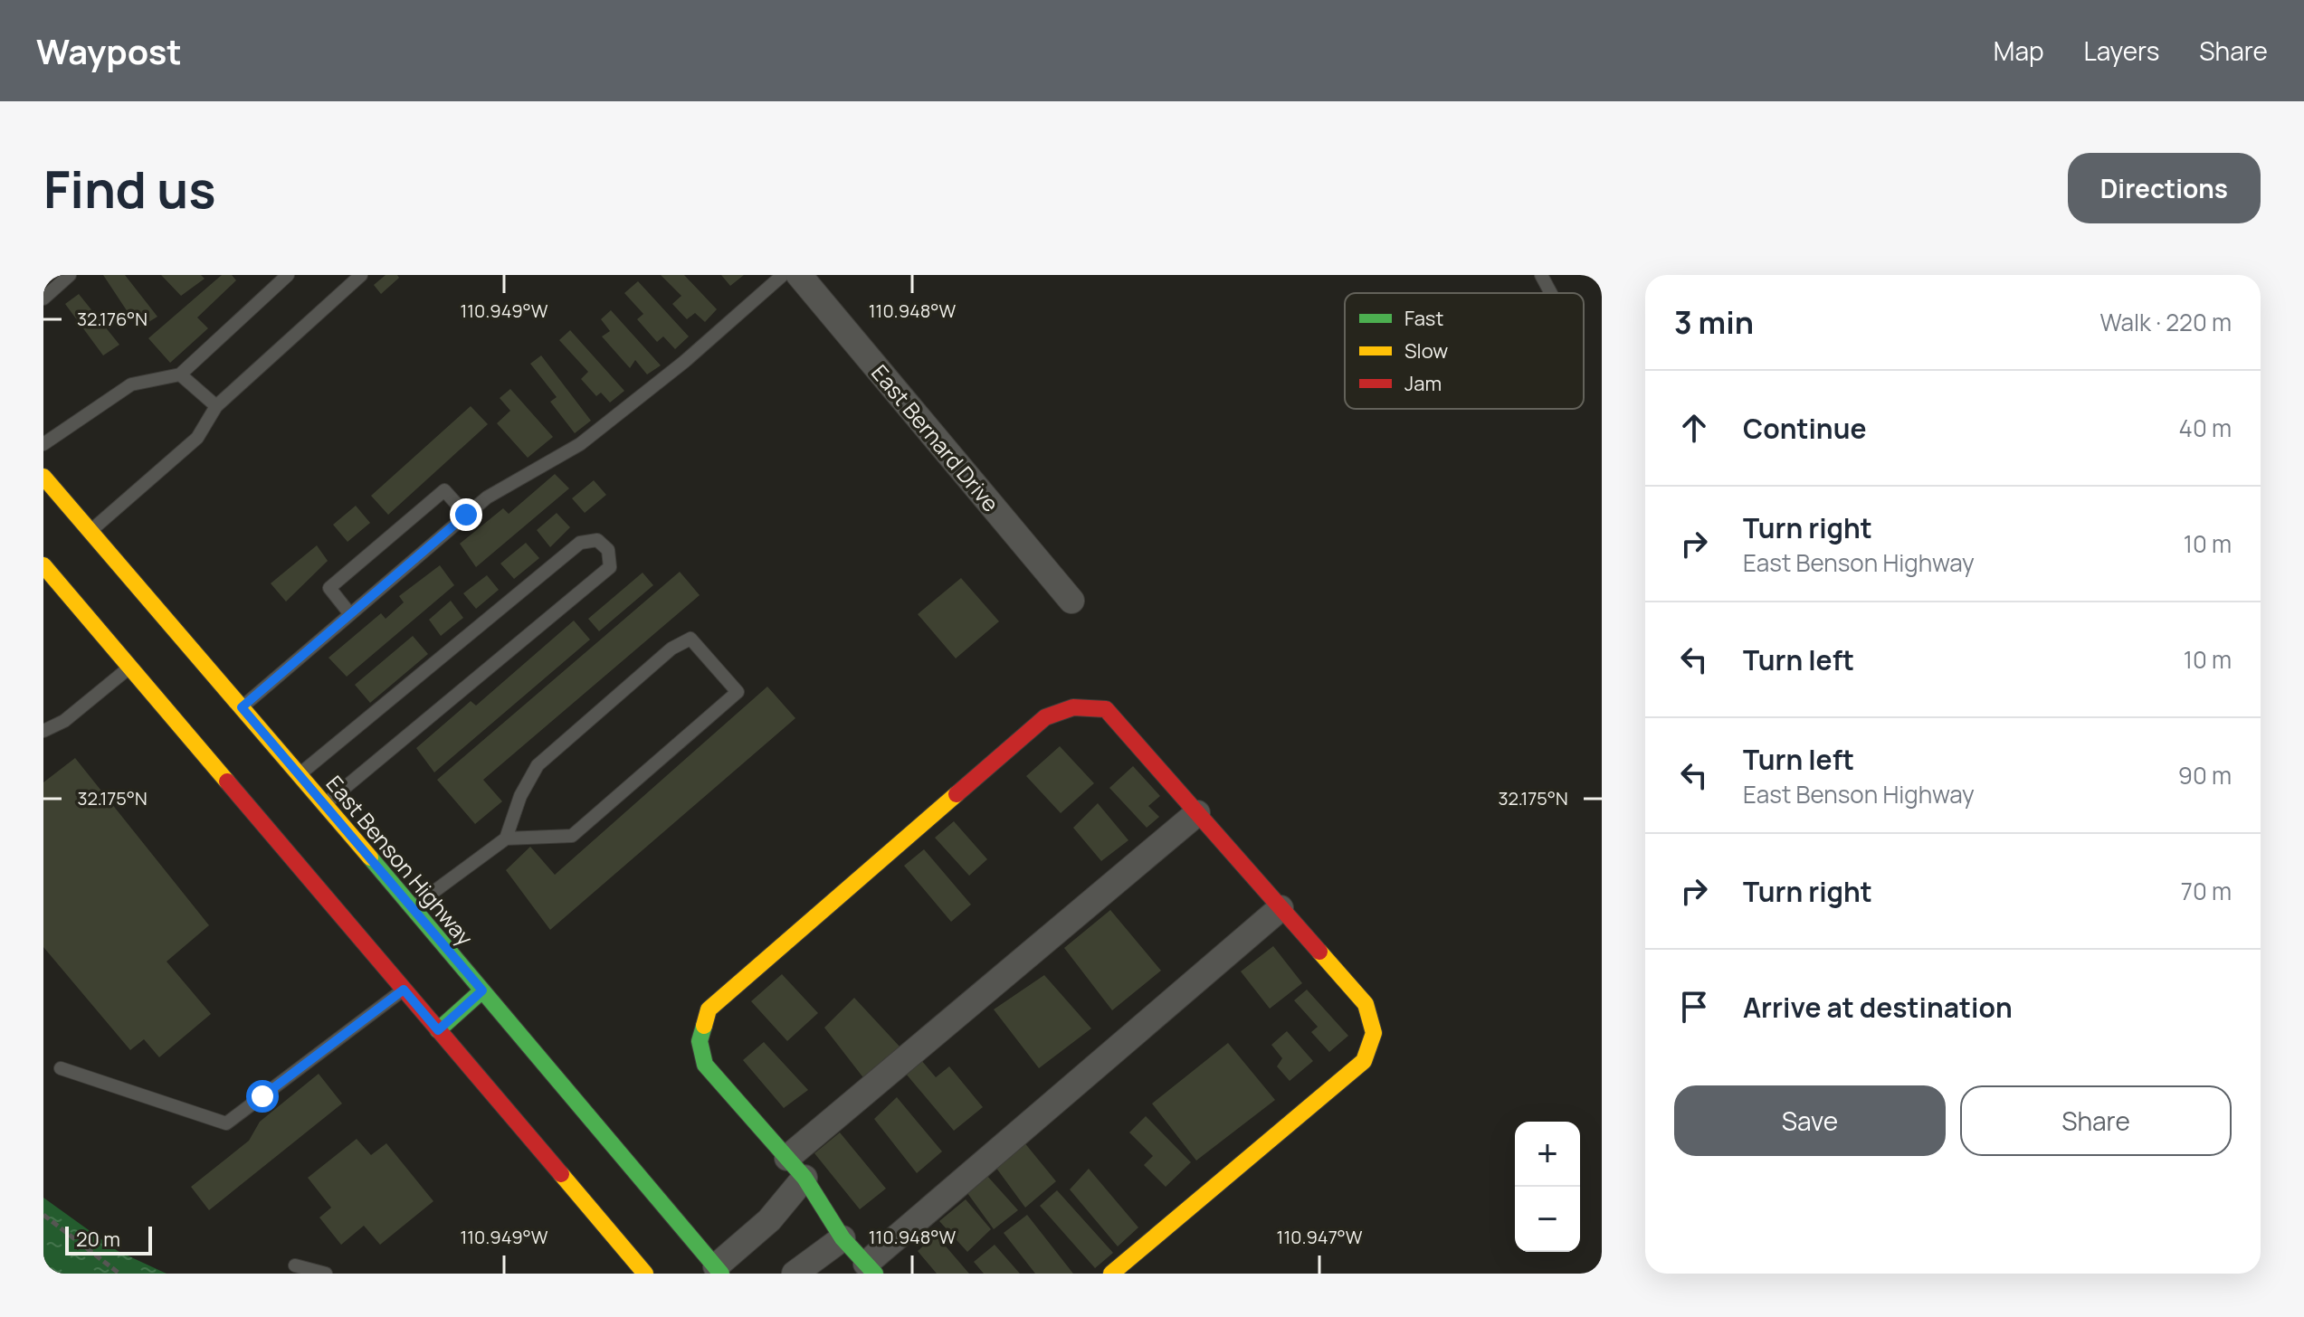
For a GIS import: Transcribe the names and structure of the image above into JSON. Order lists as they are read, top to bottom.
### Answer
{
  "streets": {
    "main road": ["East Benson Highway"],
    "street": ["East Bernard Drive"]
  },
  "legend": ["Fast", "Slow", "Jam"],
  "scale_bar": "20 m",
  "page": {
    "header": "Waypost",
    "nav": ["Map", "Layers", "Share"],
    "buttons": [
      "Directions",
      ["Save", "Share"]
    ],
    "title": "Find us",
    "heading": ["3 min", "Walk · 220 m"],
    "list": [
      ["Continue", "40 m"],
      ["Turn right", "East Benson Highway", "10 m"],
      ["Turn left", "10 m"],
      ["Turn left", "East Benson Highway", "90 m"],
      ["Turn right", "70 m"],
      "Arrive at destination"
    ],
    "map_buttons": ["+", "−"],
    "scale": "20 m"
  },
  "coordinates": [
    "110.949°W",
    "110.948°W",
    "32.176°N",
    "32.175°N",
    "110.947°W"
  ]
}
